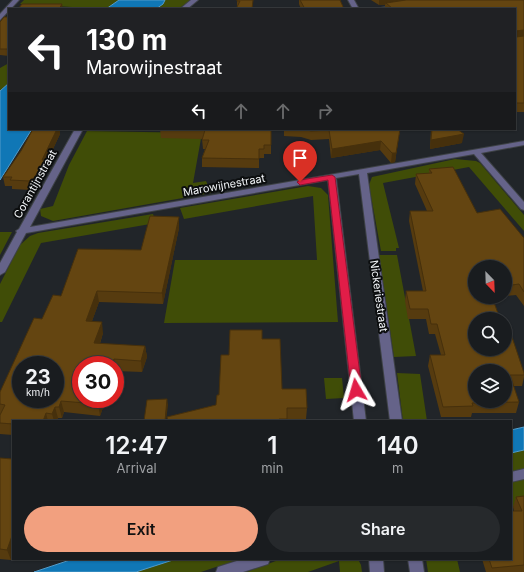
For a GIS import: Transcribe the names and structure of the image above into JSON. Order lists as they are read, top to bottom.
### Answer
{
  "streets": {
    "street": ["Corantijnstraat", "Marowijnestraat", "Nickeriestraat"]
  },
  "crossings": [
    ["Corantijnstraat", "Marowijnestraat"],
    ["Marowijnestraat", "Nickeriestraat"]
  ],
  "north": "bottom right",
  "page": {
    "turn": ["130 m", "Marowijnestraat"],
    "speed": "23 km/h",
    "limit": "30",
    "eta": [
      "12:47",
      "Arrival",
      "1",
      "min",
      "140",
      "m"
    ],
    "buttons": ["Exit", "Share"]
  }
}
